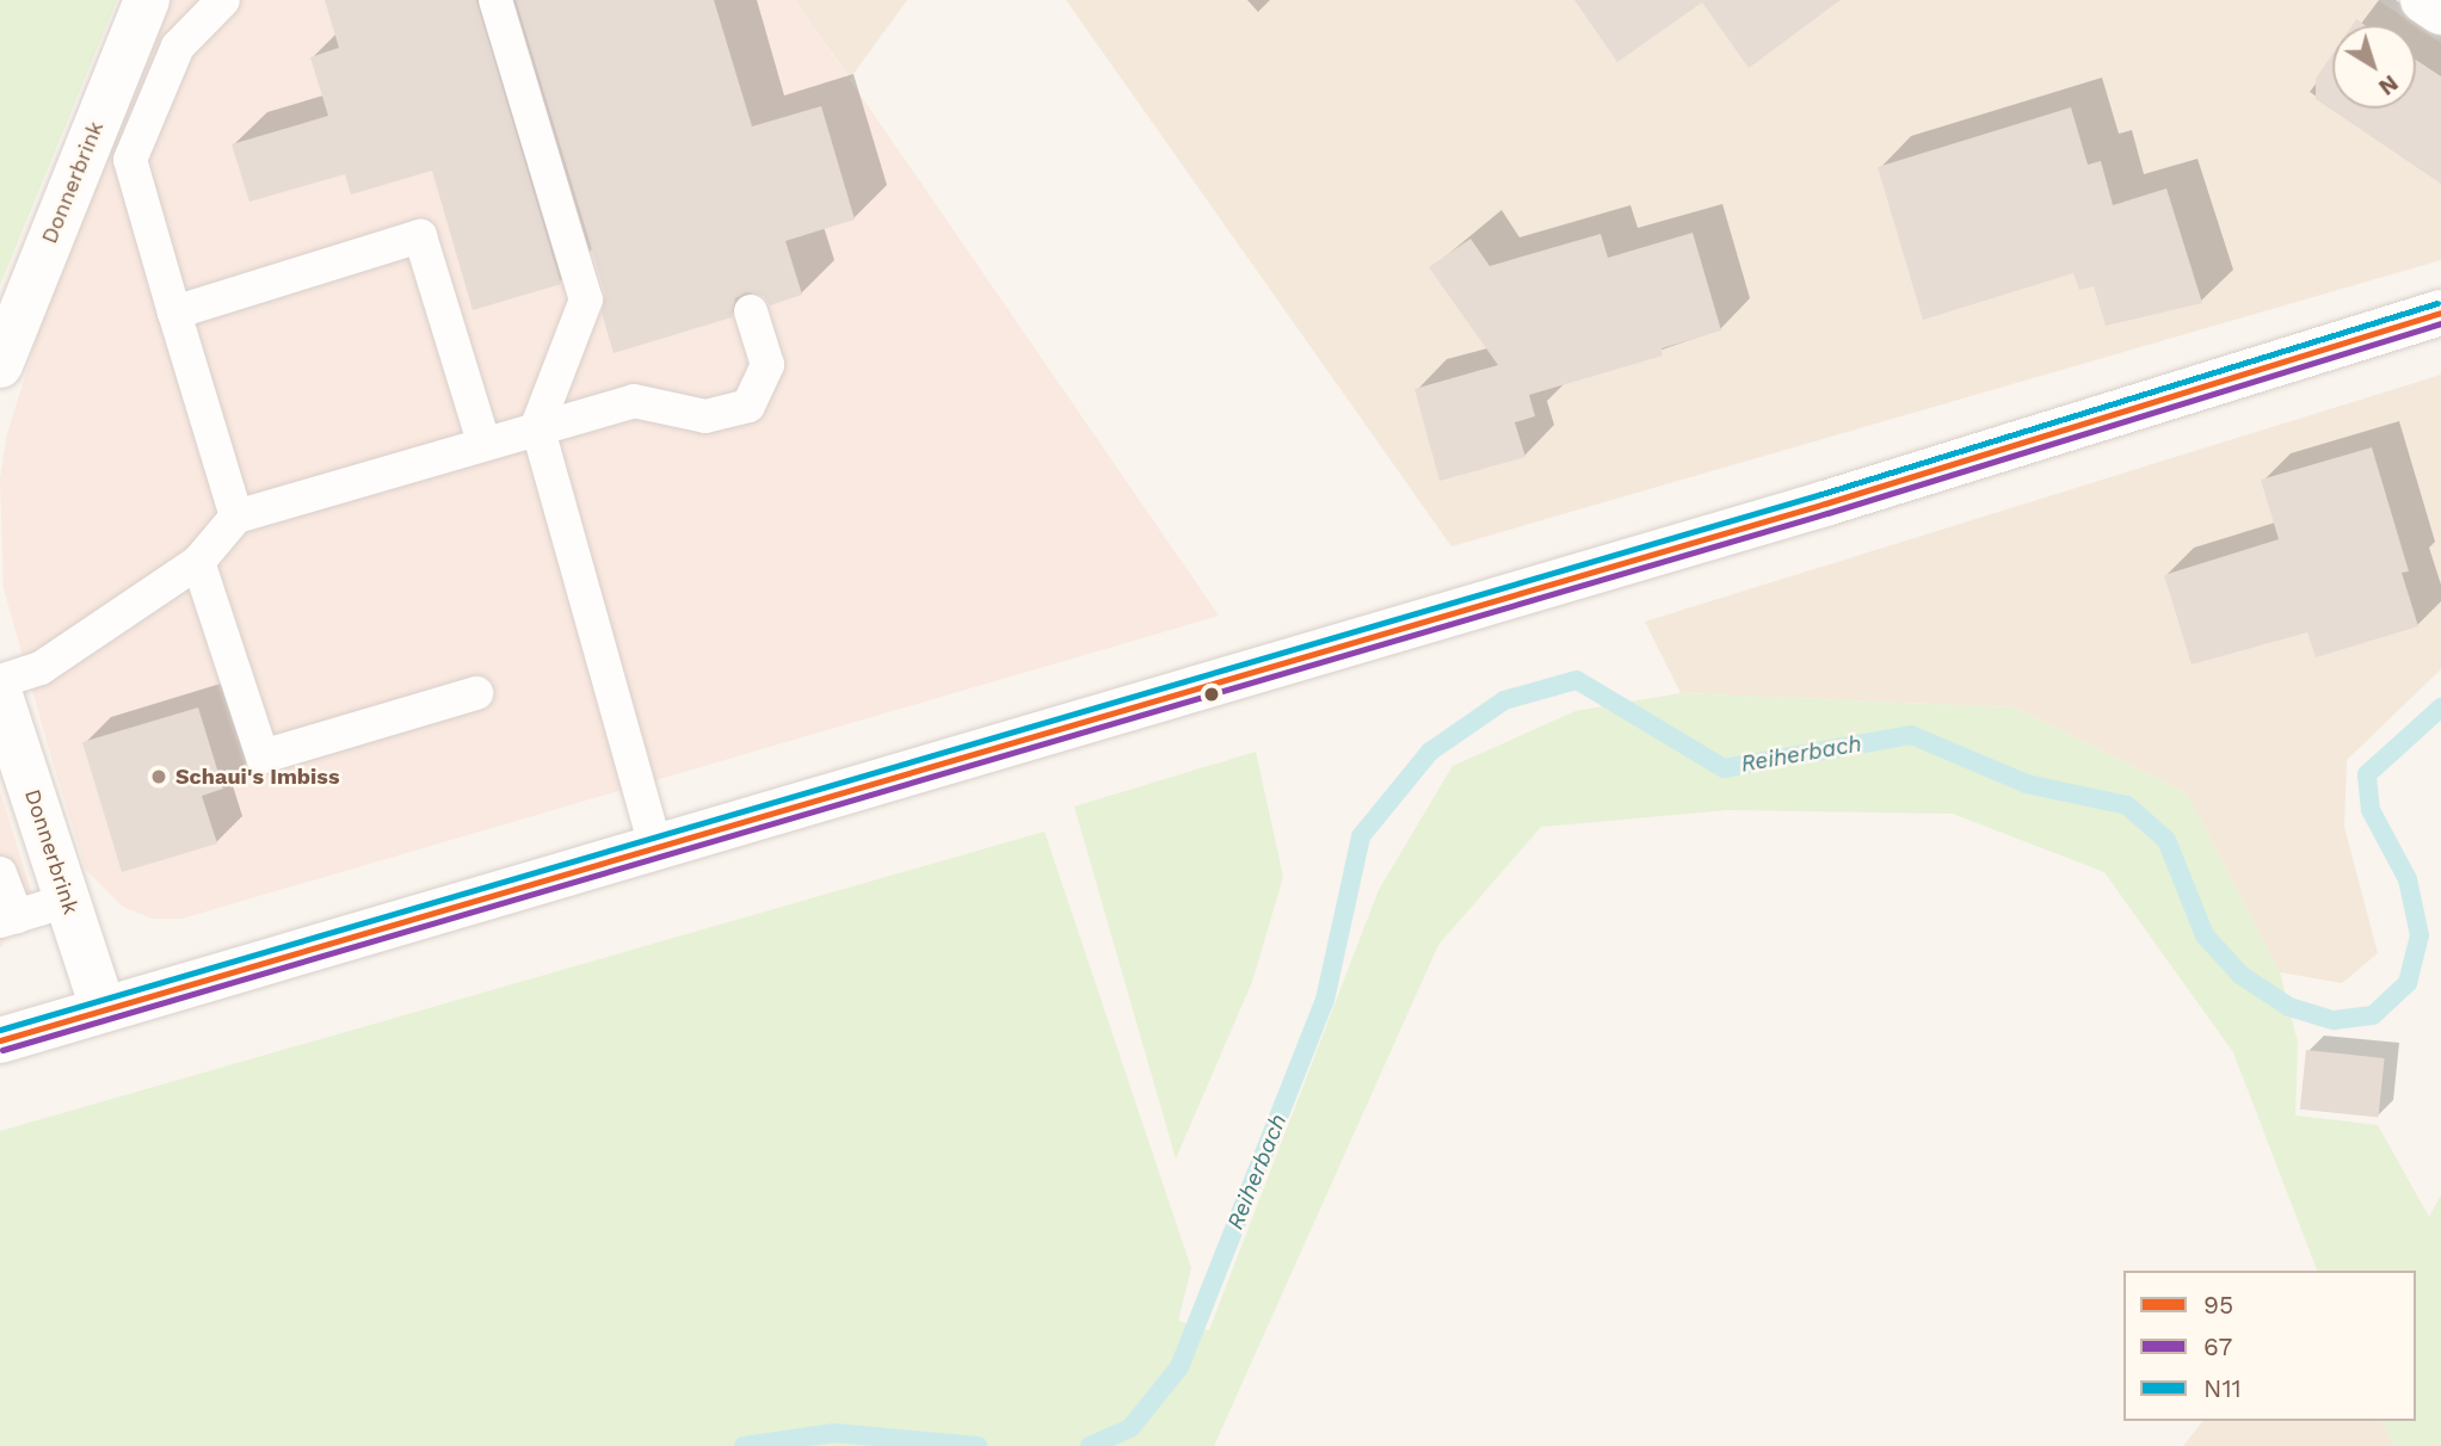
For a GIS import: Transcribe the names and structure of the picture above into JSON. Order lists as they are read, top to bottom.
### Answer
{
  "streets": {
    "street": ["Donnerbrink"]
  },
  "water": ["Reiherbach"],
  "places": ["Schaui's Imbiss"],
  "lines": ["transit line N11", "transit line 95", "transit line 67"],
  "legend": ["95", "67", "N11"],
  "north": "bottom right"
}
